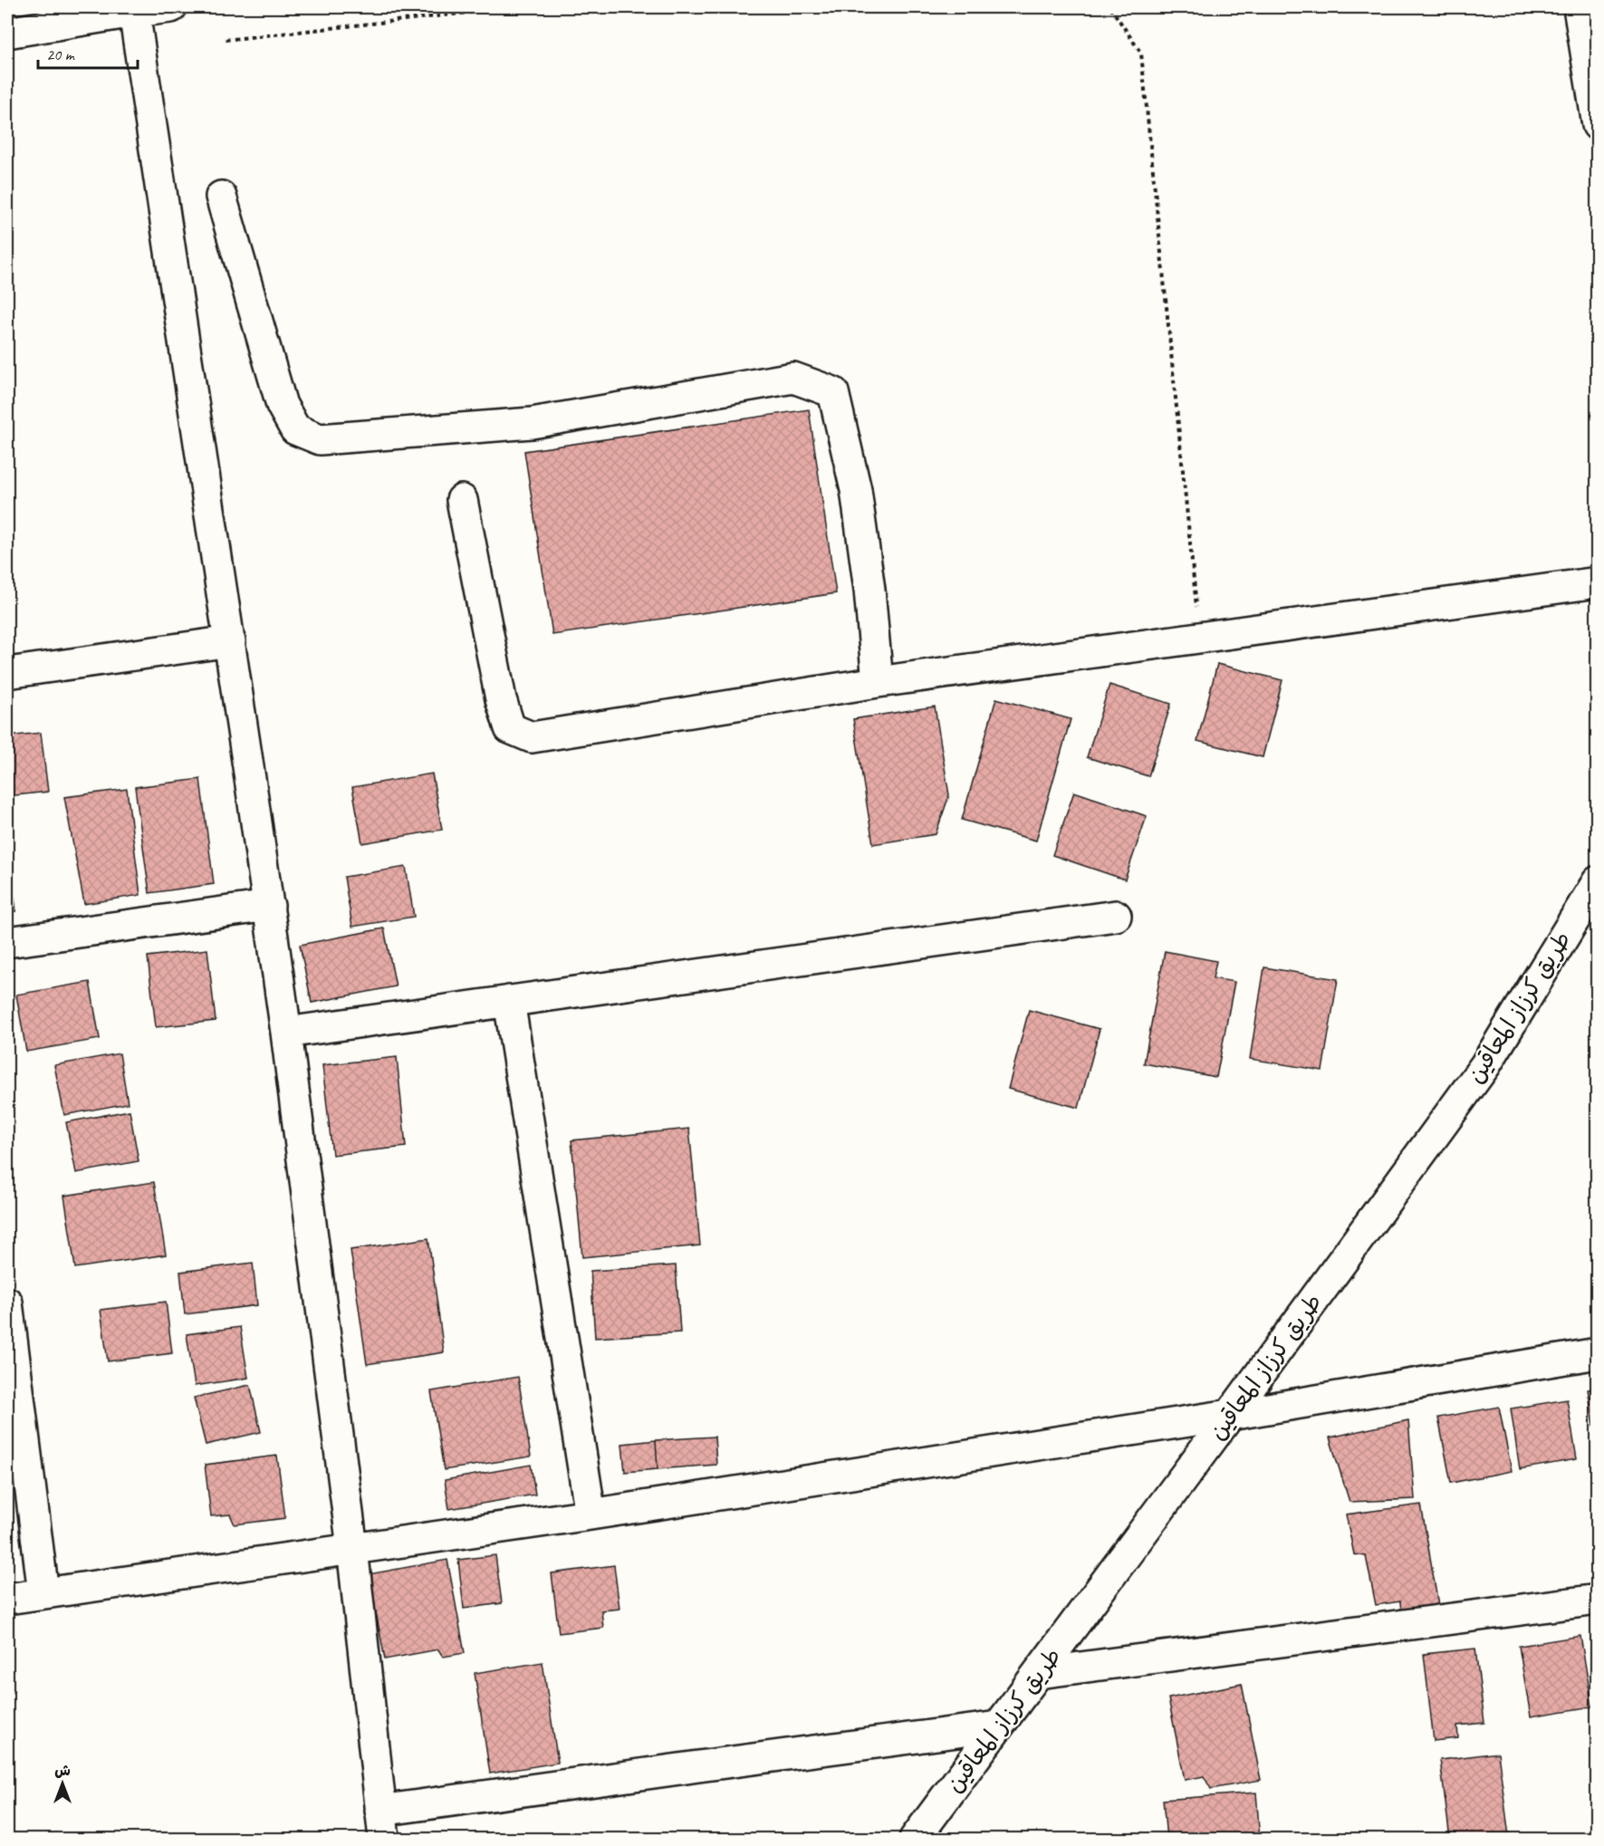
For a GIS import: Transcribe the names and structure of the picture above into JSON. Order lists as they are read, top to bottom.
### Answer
{
  "streets": {
    "street": ["طريق كرزاز المعاقين"]
  },
  "scale_bar": "20 m",
  "north": "top"
}
